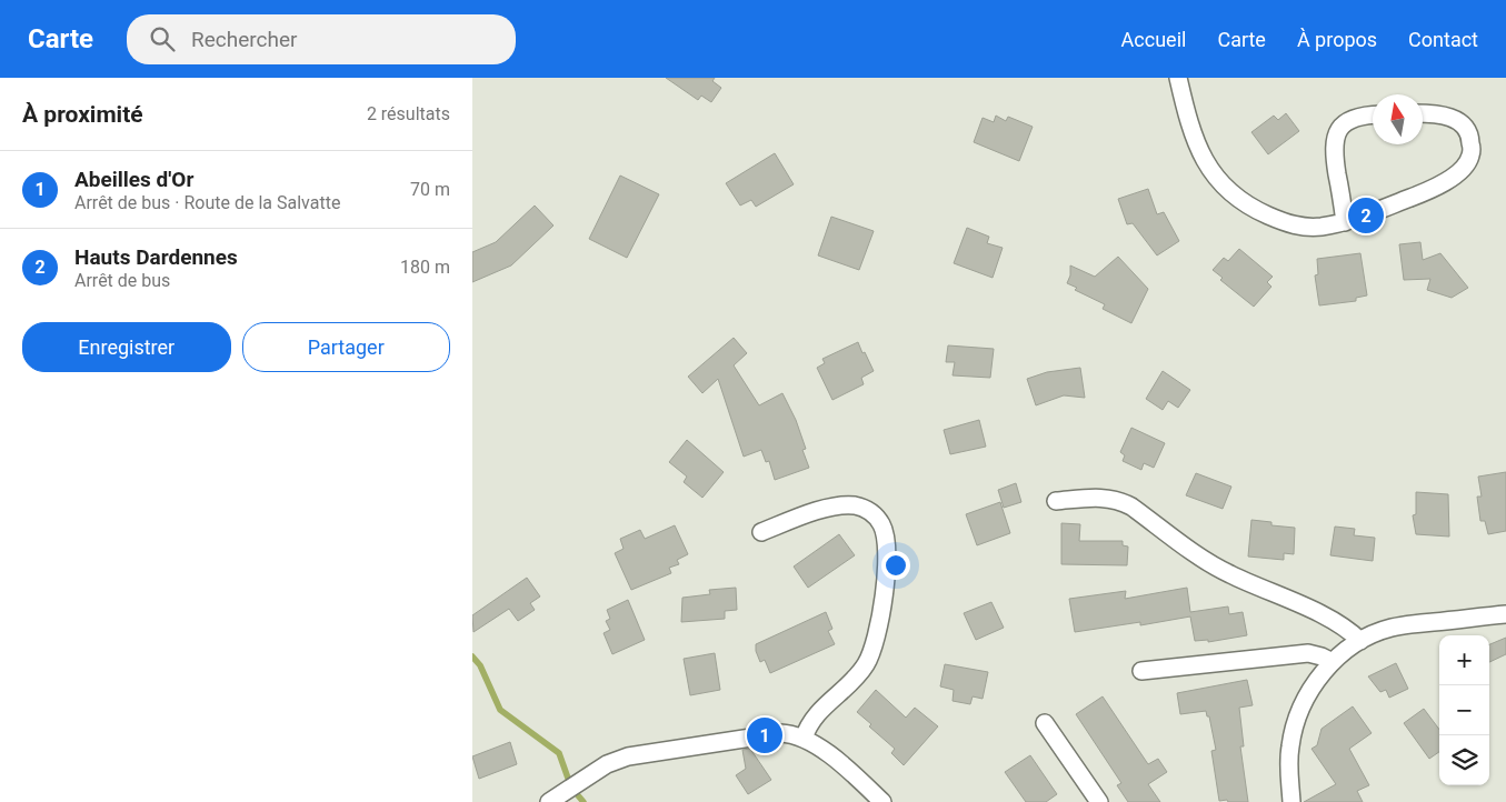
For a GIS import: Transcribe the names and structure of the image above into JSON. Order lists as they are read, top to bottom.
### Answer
{
  "north": "top",
  "page": {
    "header": "Carte",
    "search": "Rechercher",
    "nav": [
      "Accueil",
      "Carte",
      "À propos",
      "Contact"
    ],
    "heading": ["À proximité", "2 résultats"],
    "list": [
      {
        "mark": "1",
        "name": "Abeilles d'Or",
        "note": "Arrêt de bus · Route de la Salvatte",
        "value": "70 m"
      },
      {
        "mark": "2",
        "name": "Hauts Dardennes",
        "note": "Arrêt de bus",
        "value": "180 m"
      }
    ],
    "pins": ["2", "1"],
    "buttons": ["Enregistrer", "Partager"],
    "map_buttons": ["+", "−"]
  }
}
